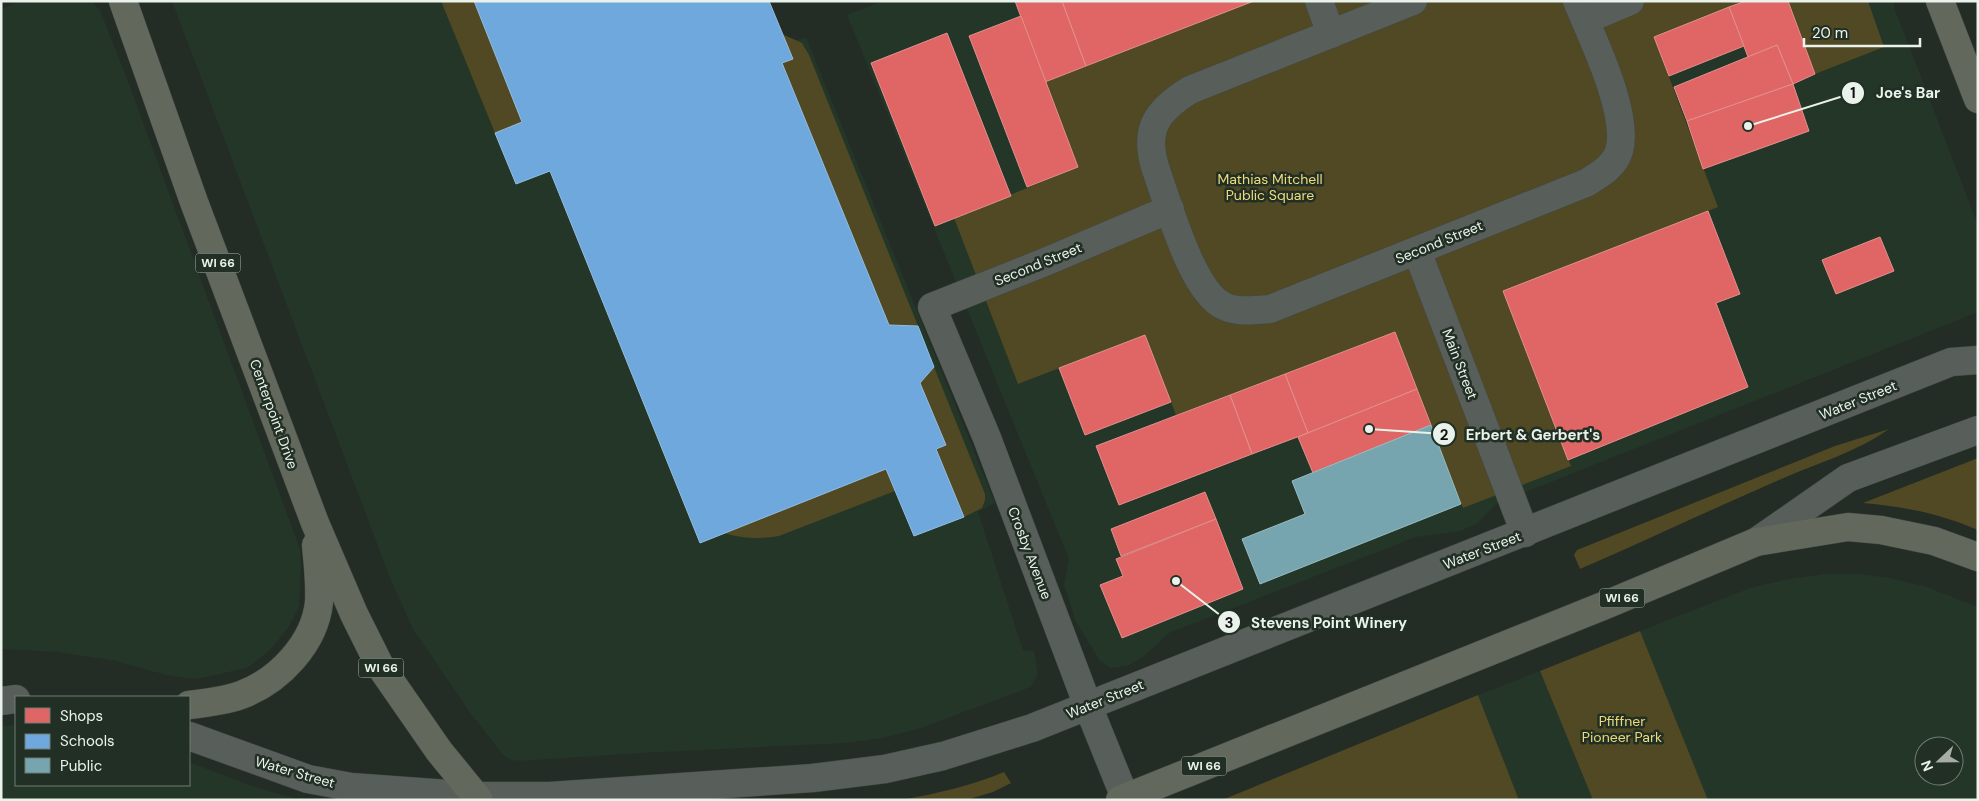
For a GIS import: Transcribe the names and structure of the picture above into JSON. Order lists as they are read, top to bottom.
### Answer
{
  "streets": {
    "main road": ["WI 66", "Centerpoint Drive"],
    "street": [
      "Second Street",
      "Main Street",
      "Water Street",
      "Crosby Avenue"
    ]
  },
  "crossings": [
    ["Second Street", "Main Street"],
    ["Second Street", "Crosby Avenue"],
    ["WI 66", "Crosby Avenue"],
    ["Main Street", "Water Street"],
    ["Water Street", "Centerpoint Drive"],
    ["Water Street", "Crosby Avenue"]
  ],
  "parks": ["Mathias Mitchell Public Square", "Pfiffner Pioneer Park"],
  "places": ["Joe's Bar", "Erbert & Gerbert's", "Stevens Point Winery"],
  "legend": ["Shops", "Schools", "Public"],
  "scale_bar": "20 m",
  "north": "left"
}
